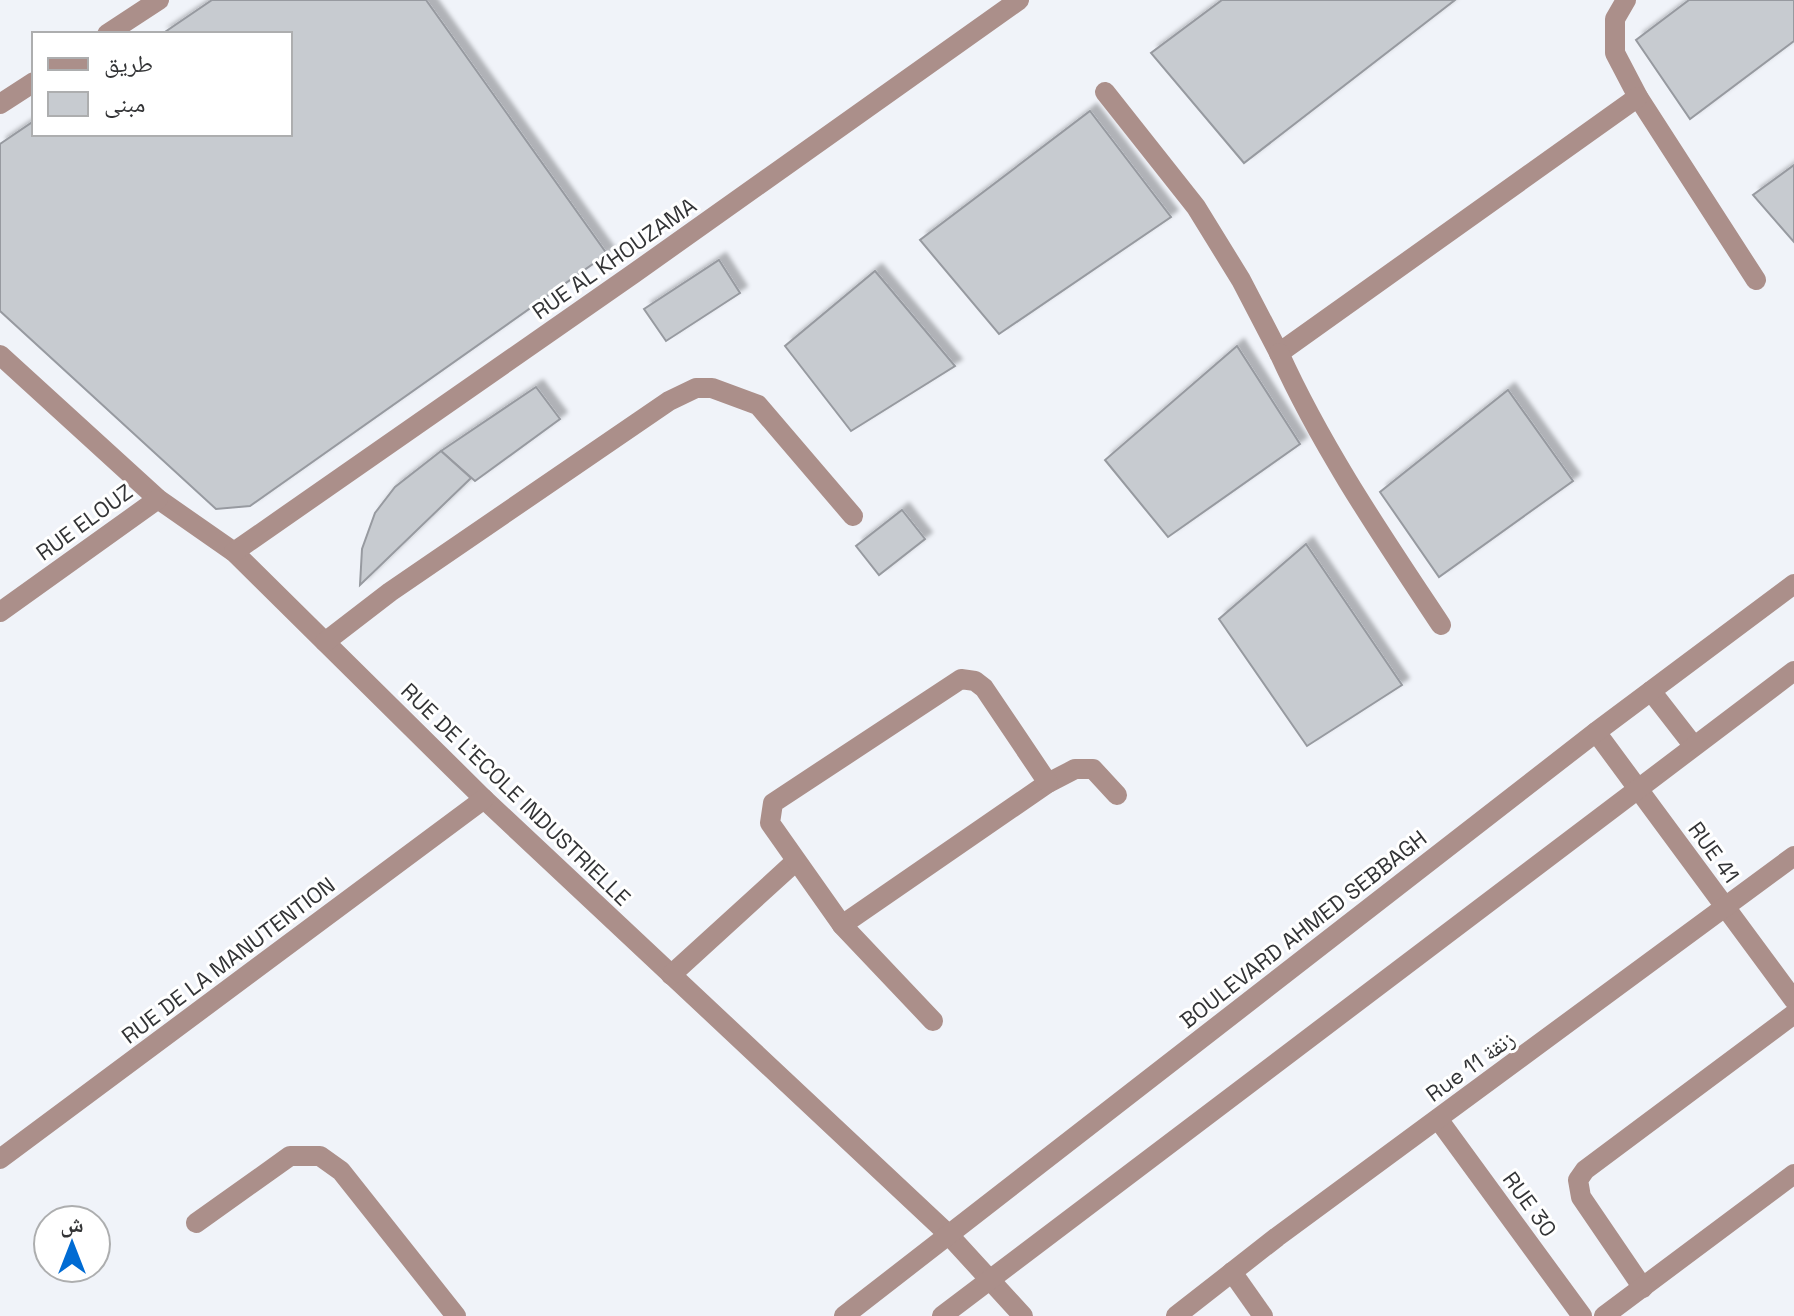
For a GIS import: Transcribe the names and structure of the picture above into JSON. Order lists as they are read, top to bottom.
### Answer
{
  "streets": {
    "street": [
      "RUE AL KHOUZAMA",
      "RUE ELOUZ",
      "RUE DE L'ECOLE INDUSTRIELLE",
      "RUE 41",
      "BOULEVARD AHMED SEBBAGH",
      "RUE DE LA MANUTENTION",
      "Rue 11 زنقة",
      "RUE 30"
    ]
  },
  "crossings": [
    ["RUE AL KHOUZAMA", "RUE DE L'ECOLE INDUSTRIELLE"],
    ["RUE ELOUZ", "RUE DE L'ECOLE INDUSTRIELLE"],
    ["RUE DE L'ECOLE INDUSTRIELLE", "BOULEVARD AHMED SEBBAGH"],
    ["RUE DE L'ECOLE INDUSTRIELLE", "RUE DE LA MANUTENTION"],
    ["RUE 41", "BOULEVARD AHMED SEBBAGH"],
    ["RUE 41", "Rue 11 زنقة"],
    ["Rue 11 زنقة", "RUE 30"]
  ],
  "legend": ["طريق", "مبنى"],
  "north": "top"
}
